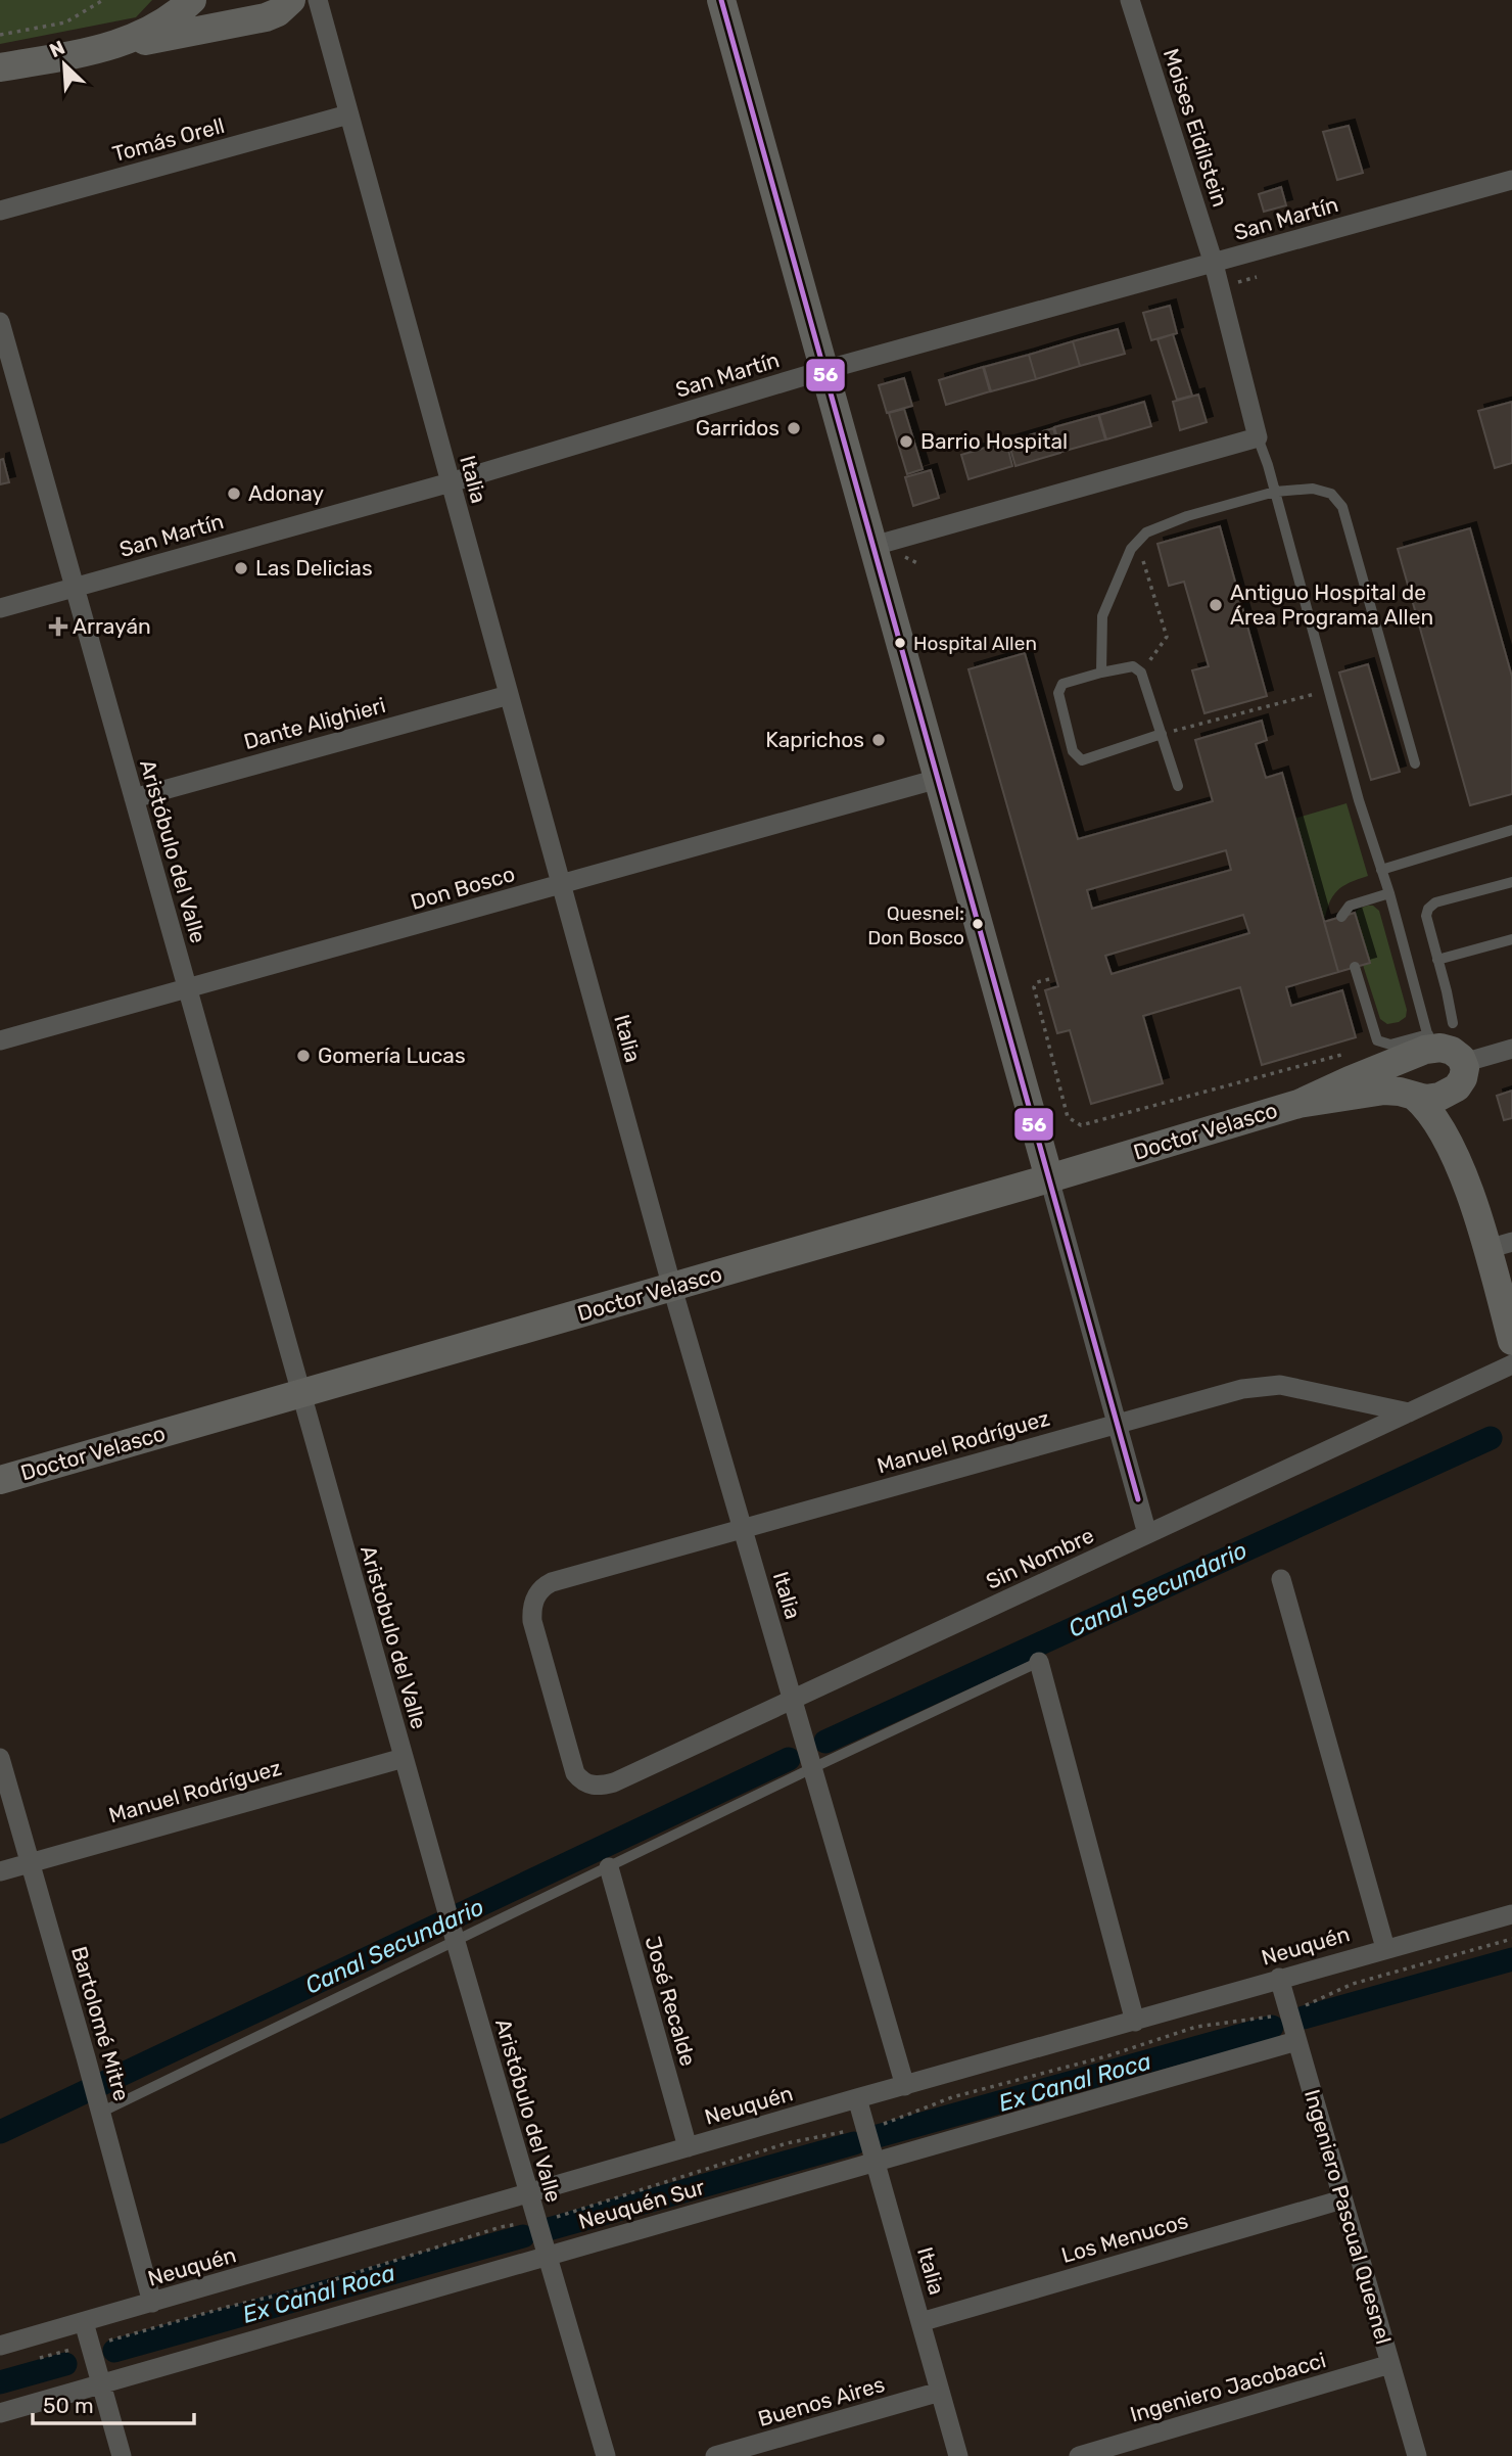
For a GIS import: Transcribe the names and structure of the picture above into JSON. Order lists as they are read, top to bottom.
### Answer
{
  "streets": {
    "main road": ["Doctor Velasco"],
    "street": [
      "Moises Eidilstein",
      "Tomás Orell",
      "San Martín",
      "Italia",
      "Dante Alighieri",
      "Aristóbulo del Valle",
      "Don Bosco",
      "Manuel Rodríguez",
      "Sin Nombre",
      "Aristobulo del Valle",
      "Neuquén",
      "José Recalde",
      "Bartolomé Mitre",
      "Neuquén Sur",
      "Ingeniero Pascual Quesnel",
      "Los Menucos",
      "Ingeniero Jacobacci",
      "Buenos Aires"
    ]
  },
  "crossings": [
    ["Moises Eidilstein", "San Martín"],
    ["Tomás Orell", "Italia"],
    ["San Martín", "Italia"],
    ["San Martín", "Aristóbulo del Valle"],
    ["Italia", "Dante Alighieri"],
    ["Italia", "Don Bosco"],
    ["Italia", "Doctor Velasco"],
    ["Italia", "Manuel Rodríguez"],
    ["Italia", "Sin Nombre"],
    ["Italia", "Neuquén"],
    ["Italia", "Neuquén Sur"],
    ["Italia", "Los Menucos"],
    ["Italia", "Buenos Aires"],
    ["Dante Alighieri", "Aristóbulo del Valle"],
    ["Aristóbulo del Valle", "Don Bosco"],
    ["Aristóbulo del Valle", "Doctor Velasco"],
    ["Aristóbulo del Valle", "Aristobulo del Valle"],
    ["Aristóbulo del Valle", "Neuquén"],
    ["Aristóbulo del Valle", "Neuquén Sur"],
    ["Doctor Velasco", "Aristobulo del Valle"],
    ["Manuel Rodríguez", "Sin Nombre"],
    ["Manuel Rodríguez", "Aristobulo del Valle"],
    ["Manuel Rodríguez", "Bartolomé Mitre"],
    ["Neuquén", "José Recalde"],
    ["Neuquén", "Bartolomé Mitre"],
    ["Neuquén", "Ingeniero Pascual Quesnel"],
    ["Neuquén Sur", "Ingeniero Pascual Quesnel"],
    ["Ingeniero Pascual Quesnel", "Los Menucos"],
    ["Ingeniero Pascual Quesnel", "Ingeniero Jacobacci"]
  ],
  "water": ["Canal Secundario", "Ex Canal Roca"],
  "places": {
    "other": [
      "Garridos",
      "Barrio Hospital",
      "Adonay",
      "Las Delicias",
      "Antiguo Hospital de Área Programa Allen",
      "Hospital Allen",
      "Kaprichos",
      "Quesnel: Don Bosco",
      "Gomería Lucas"
    ],
    "health": ["Arrayán"]
  },
  "lines": ["transit line 56"],
  "scale_bar": "50 m",
  "north": "top left"
}
